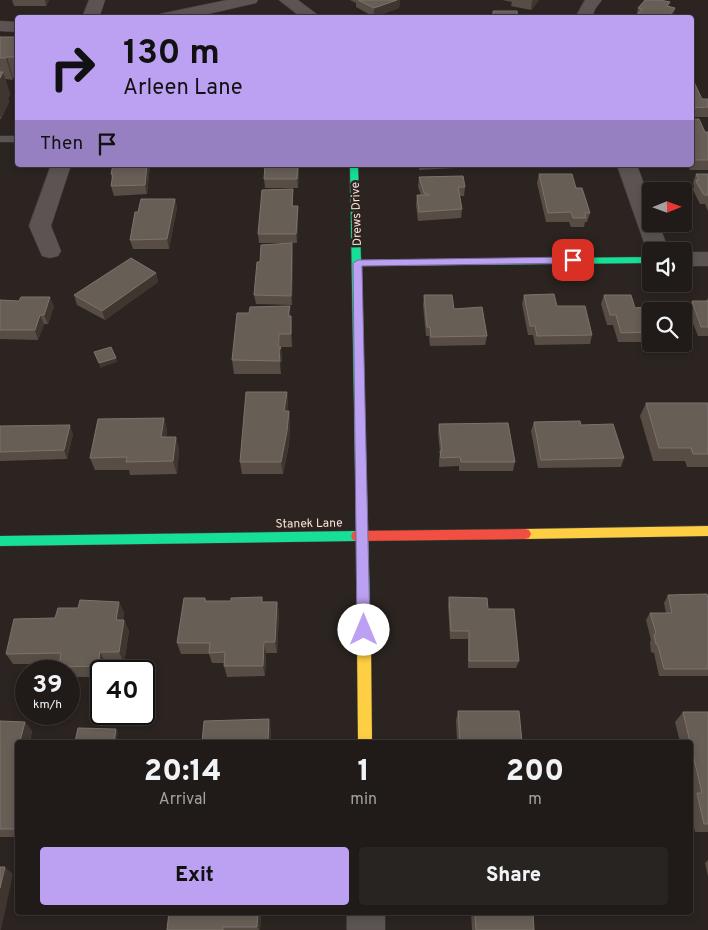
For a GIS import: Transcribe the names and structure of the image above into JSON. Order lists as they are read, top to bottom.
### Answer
{
  "streets": {
    "street": ["Drews Drive", "Stanek Lane"]
  },
  "crossings": [
    ["Drews Drive", "Stanek Lane"]
  ],
  "north": "right",
  "page": {
    "turn": ["130 m", "Arleen Lane"],
    "then": "Then",
    "speed": "39 km/h",
    "limit": "40",
    "eta": [
      "20:14",
      "Arrival",
      "1",
      "min",
      "200",
      "m"
    ],
    "buttons": ["Exit", "Share"]
  }
}
